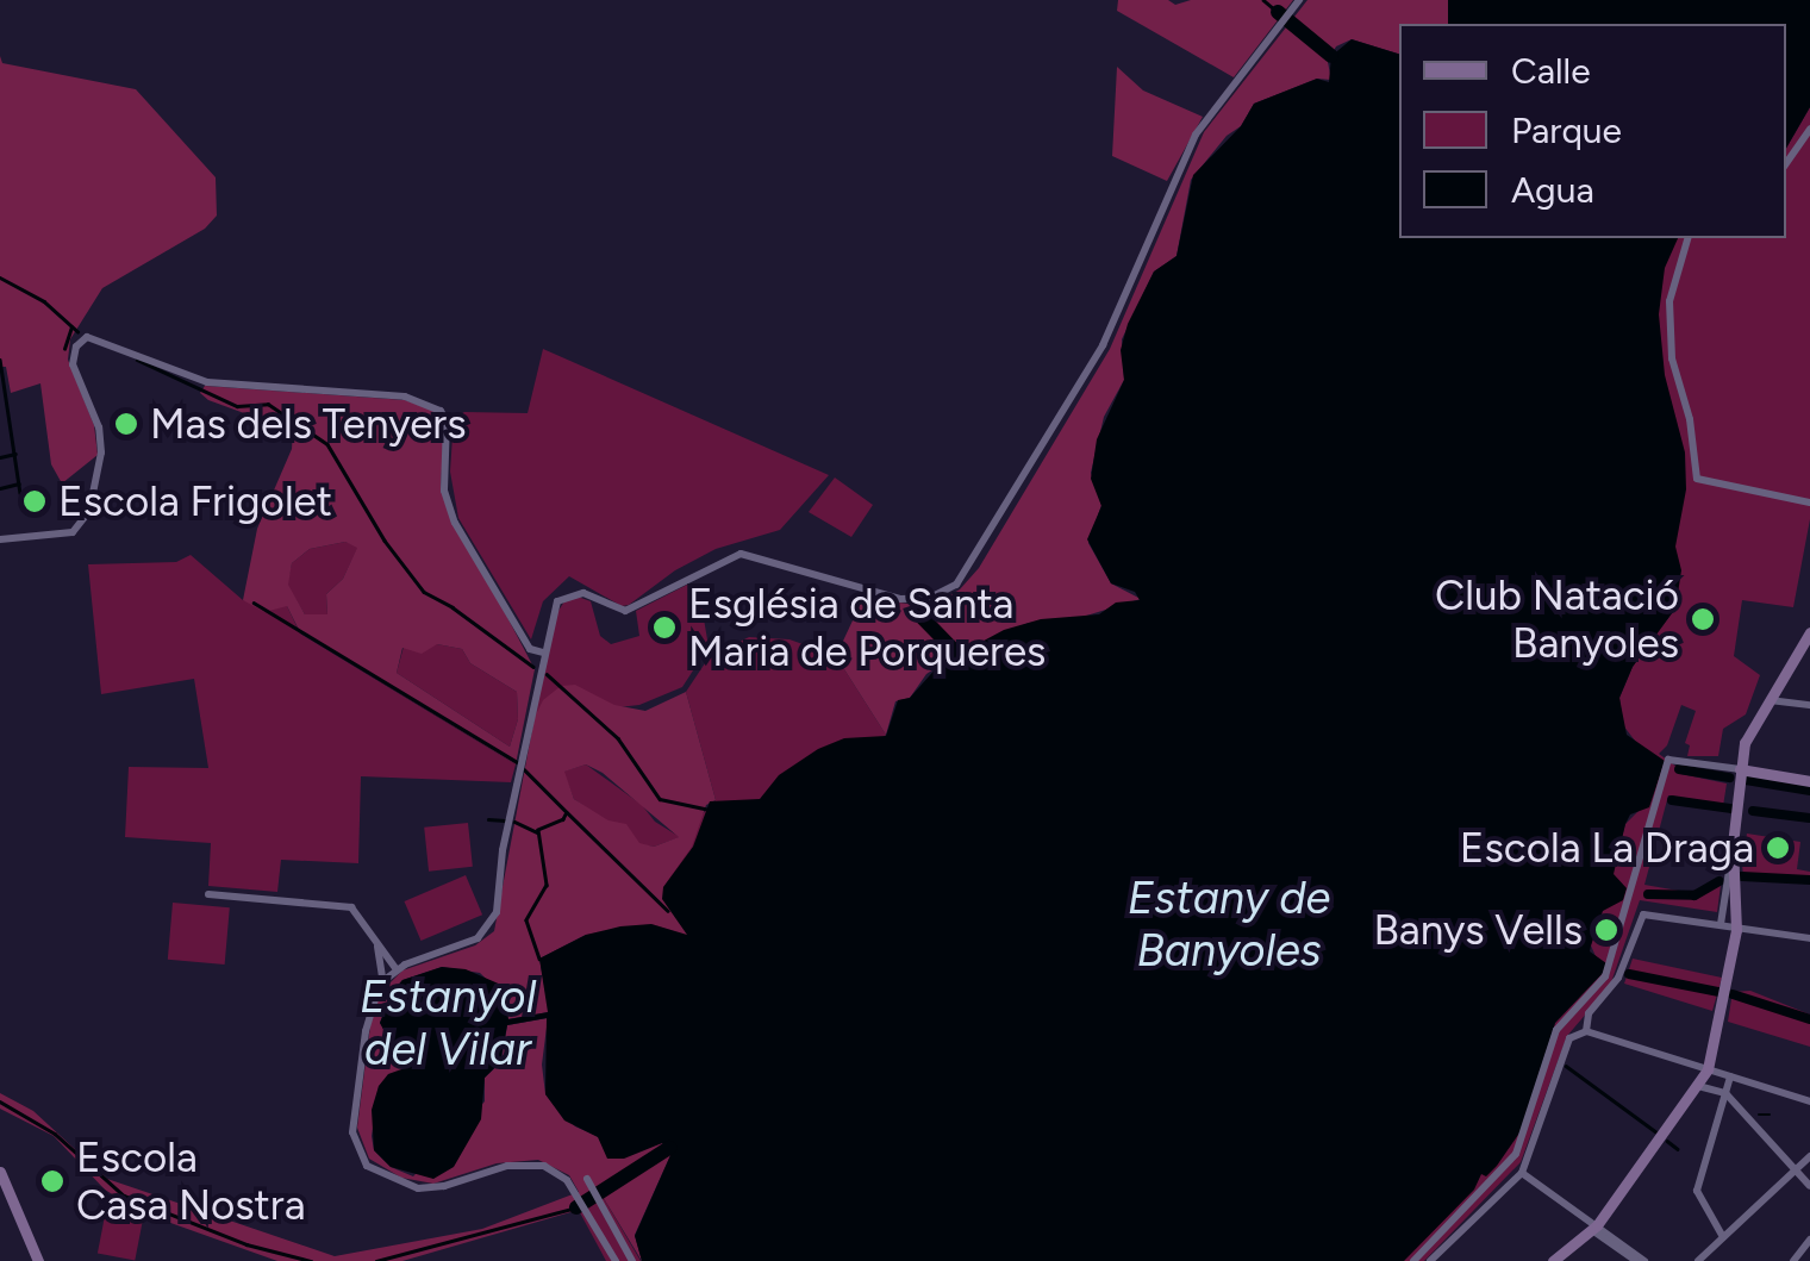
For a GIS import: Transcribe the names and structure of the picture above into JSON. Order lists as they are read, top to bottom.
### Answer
{
  "water": ["Estany de Banyoles", "Estanyol del Vilar"],
  "places": [
    "Mas dels Tenyers",
    "Escola Frigolet",
    "Club Natació Banyoles",
    "Església de Santa Maria de Porqueres",
    "Escola La Draga",
    "Banys Vells",
    "Escola Casa Nostra"
  ],
  "legend": ["Calle", "Parque", "Agua"]
}
